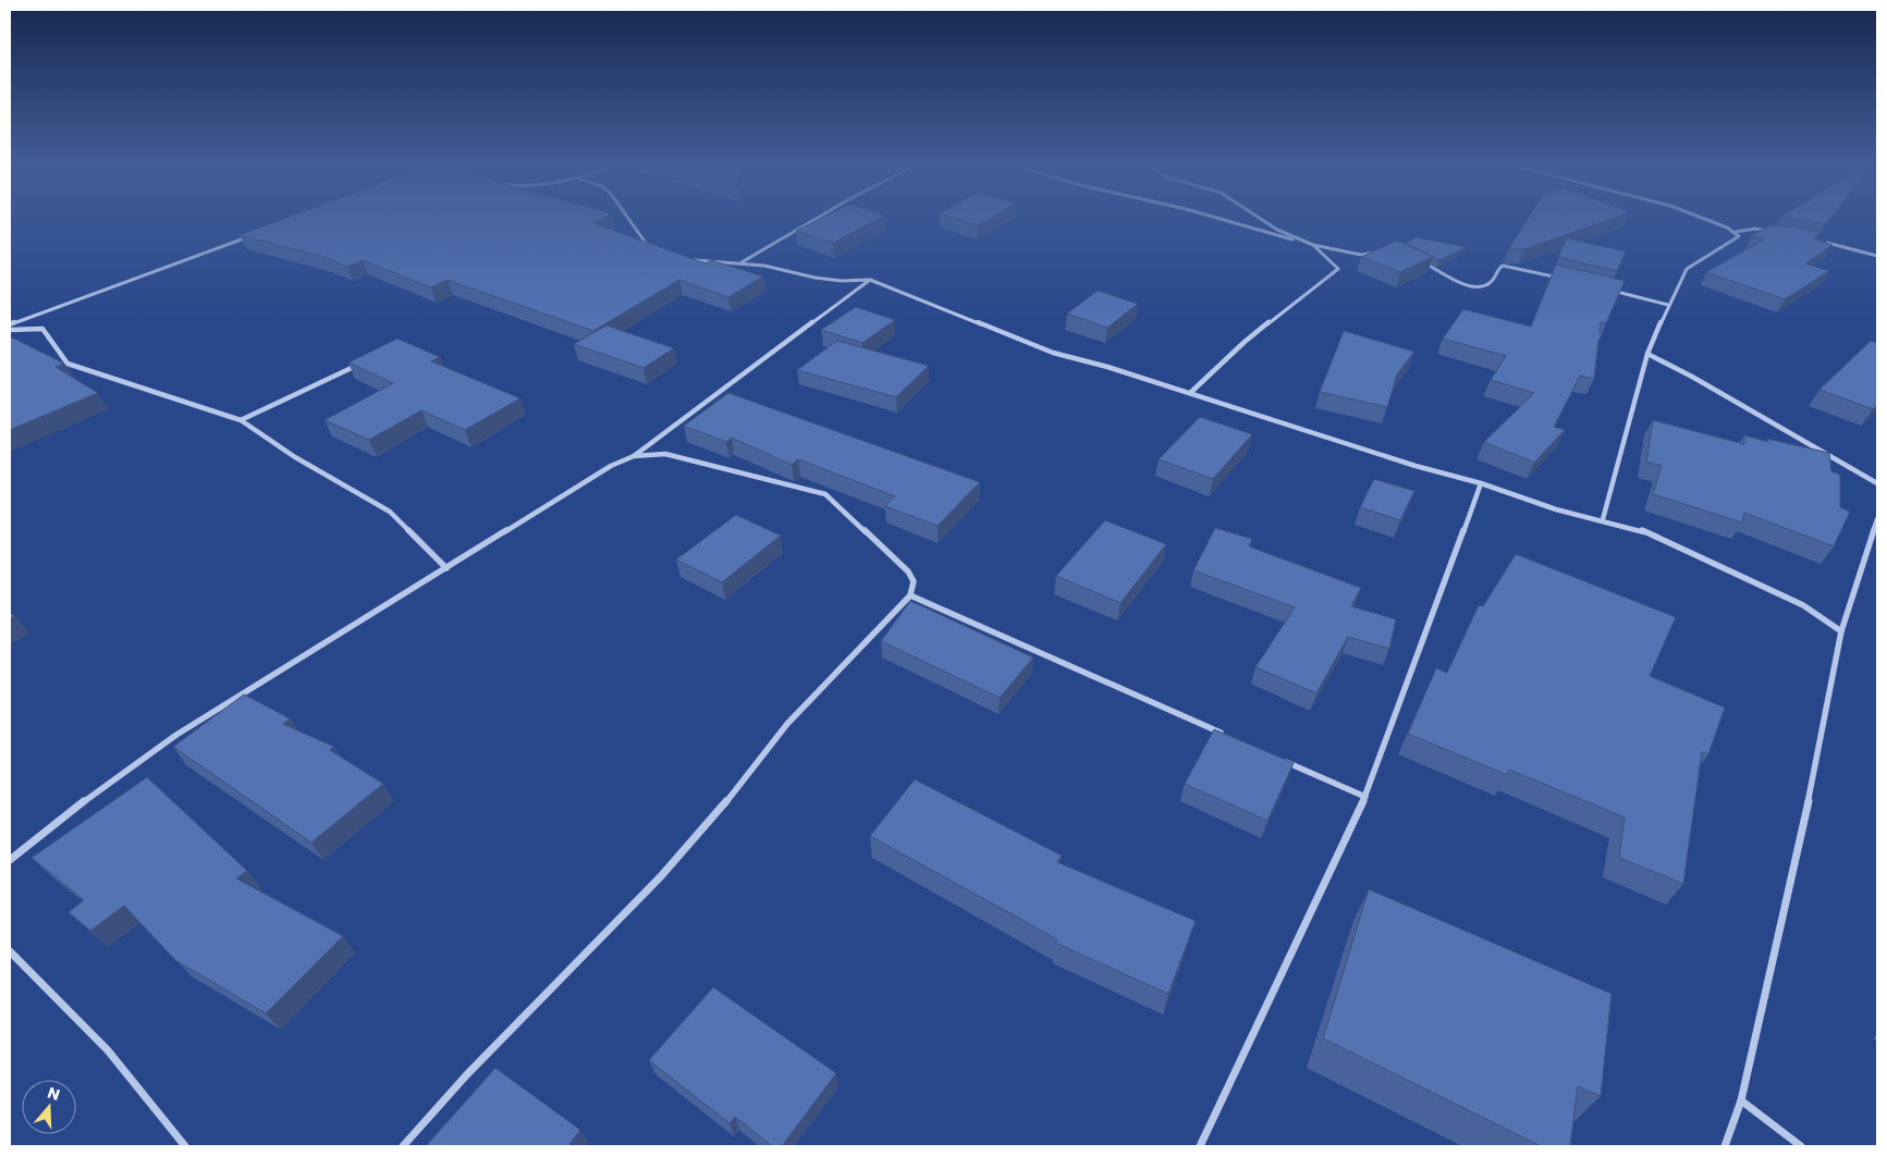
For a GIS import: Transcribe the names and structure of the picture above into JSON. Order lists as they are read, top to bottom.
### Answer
{
  "north": "top"
}
